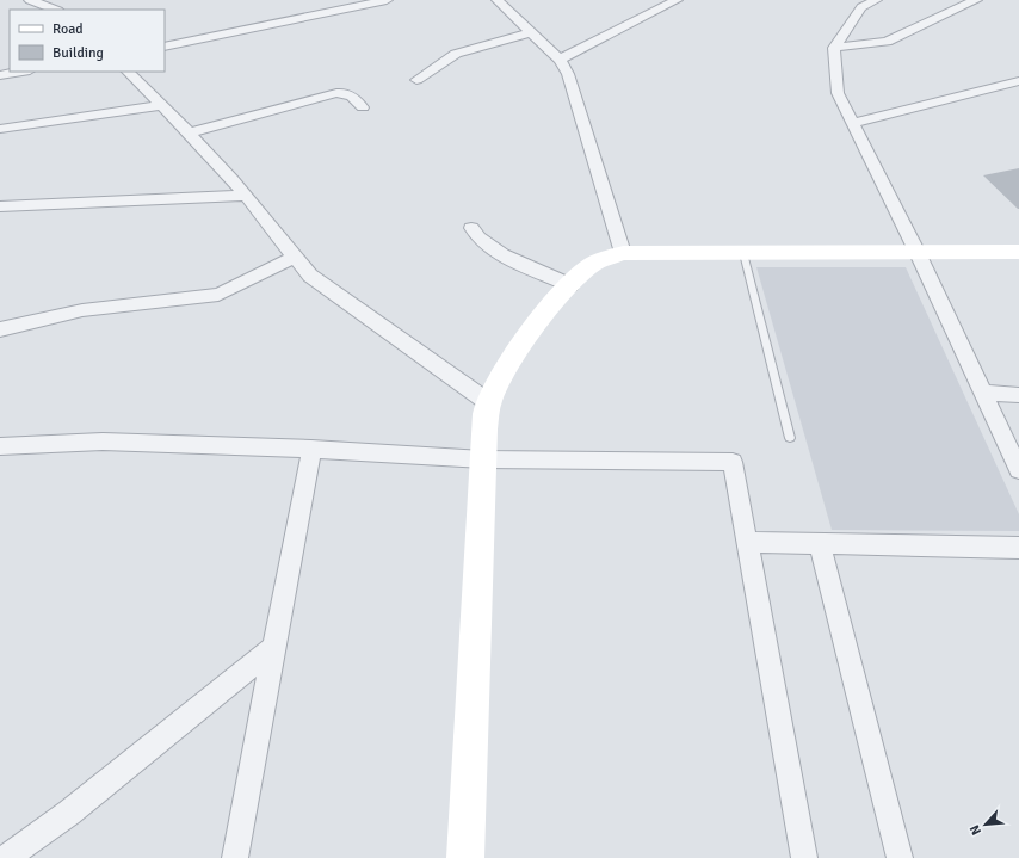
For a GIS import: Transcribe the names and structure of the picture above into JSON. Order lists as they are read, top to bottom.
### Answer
{
  "legend": ["Road", "Building"],
  "north": "bottom left"
}
